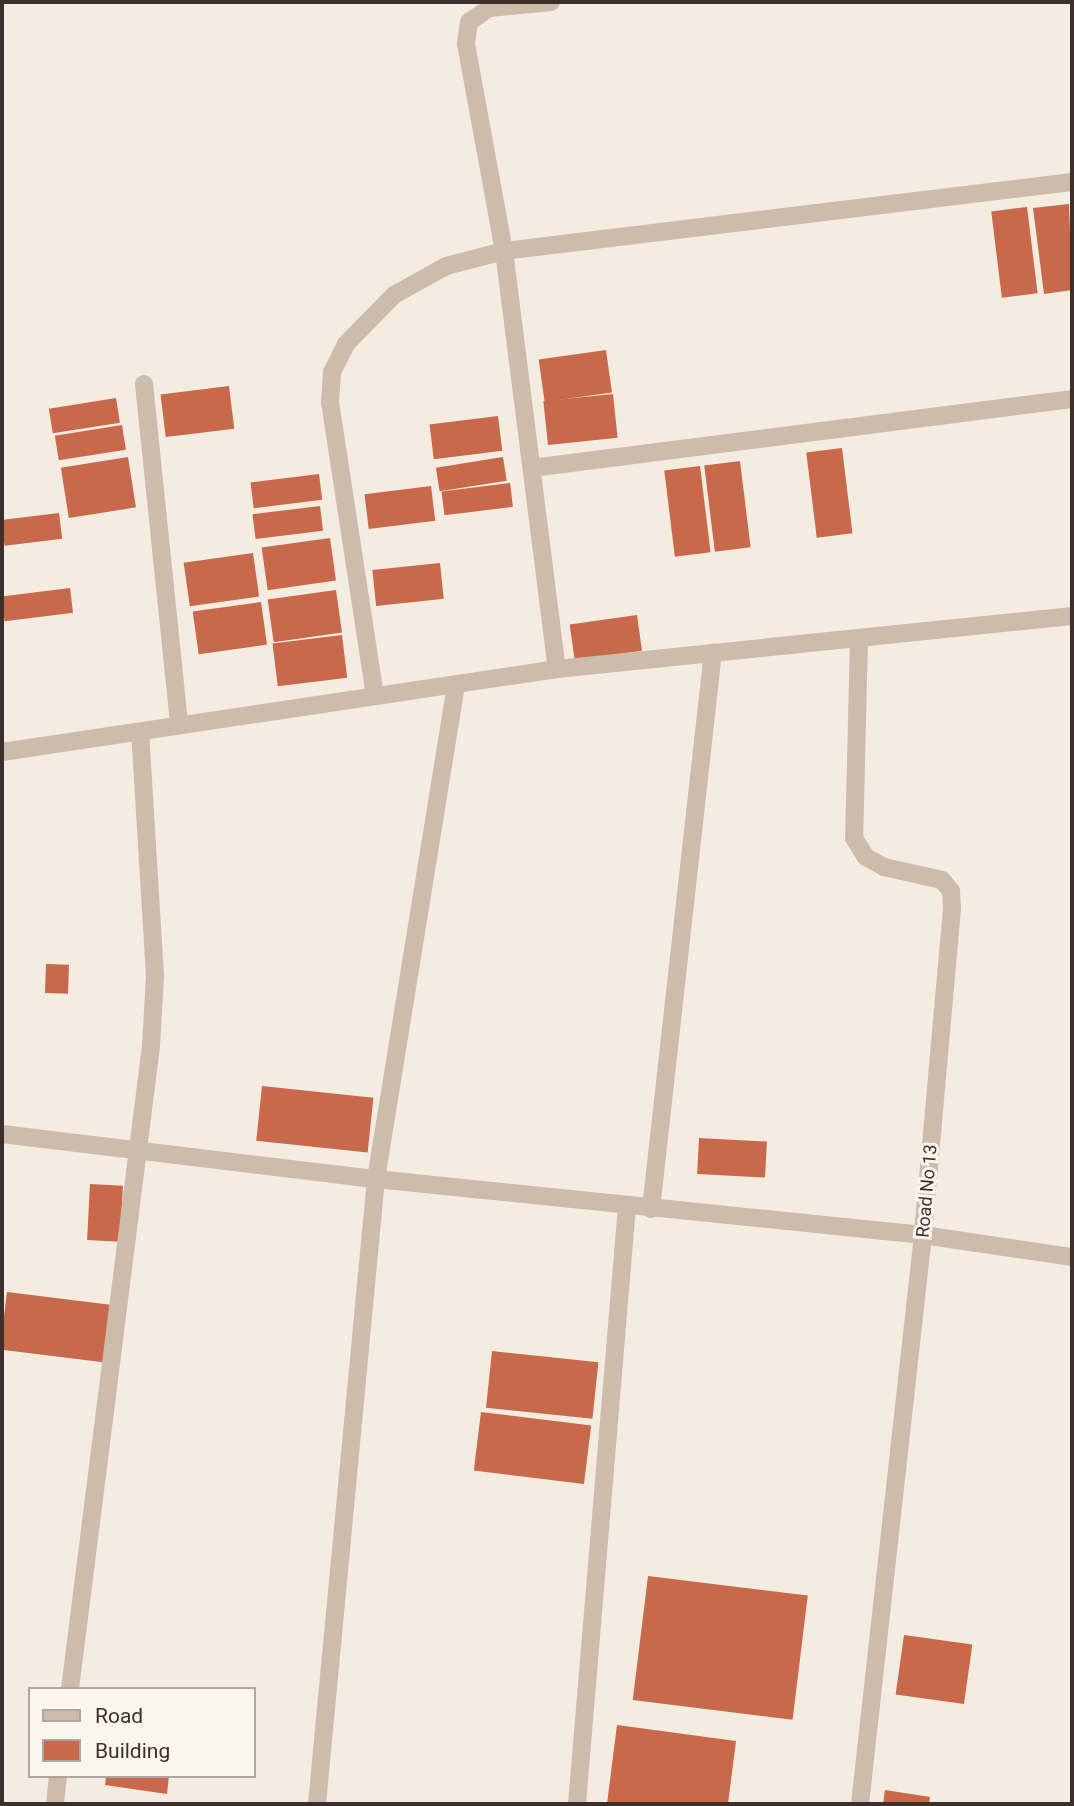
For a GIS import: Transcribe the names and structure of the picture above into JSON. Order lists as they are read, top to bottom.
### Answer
{
  "streets": {
    "street": ["Road No 13"]
  },
  "legend": ["Road", "Building"]
}
